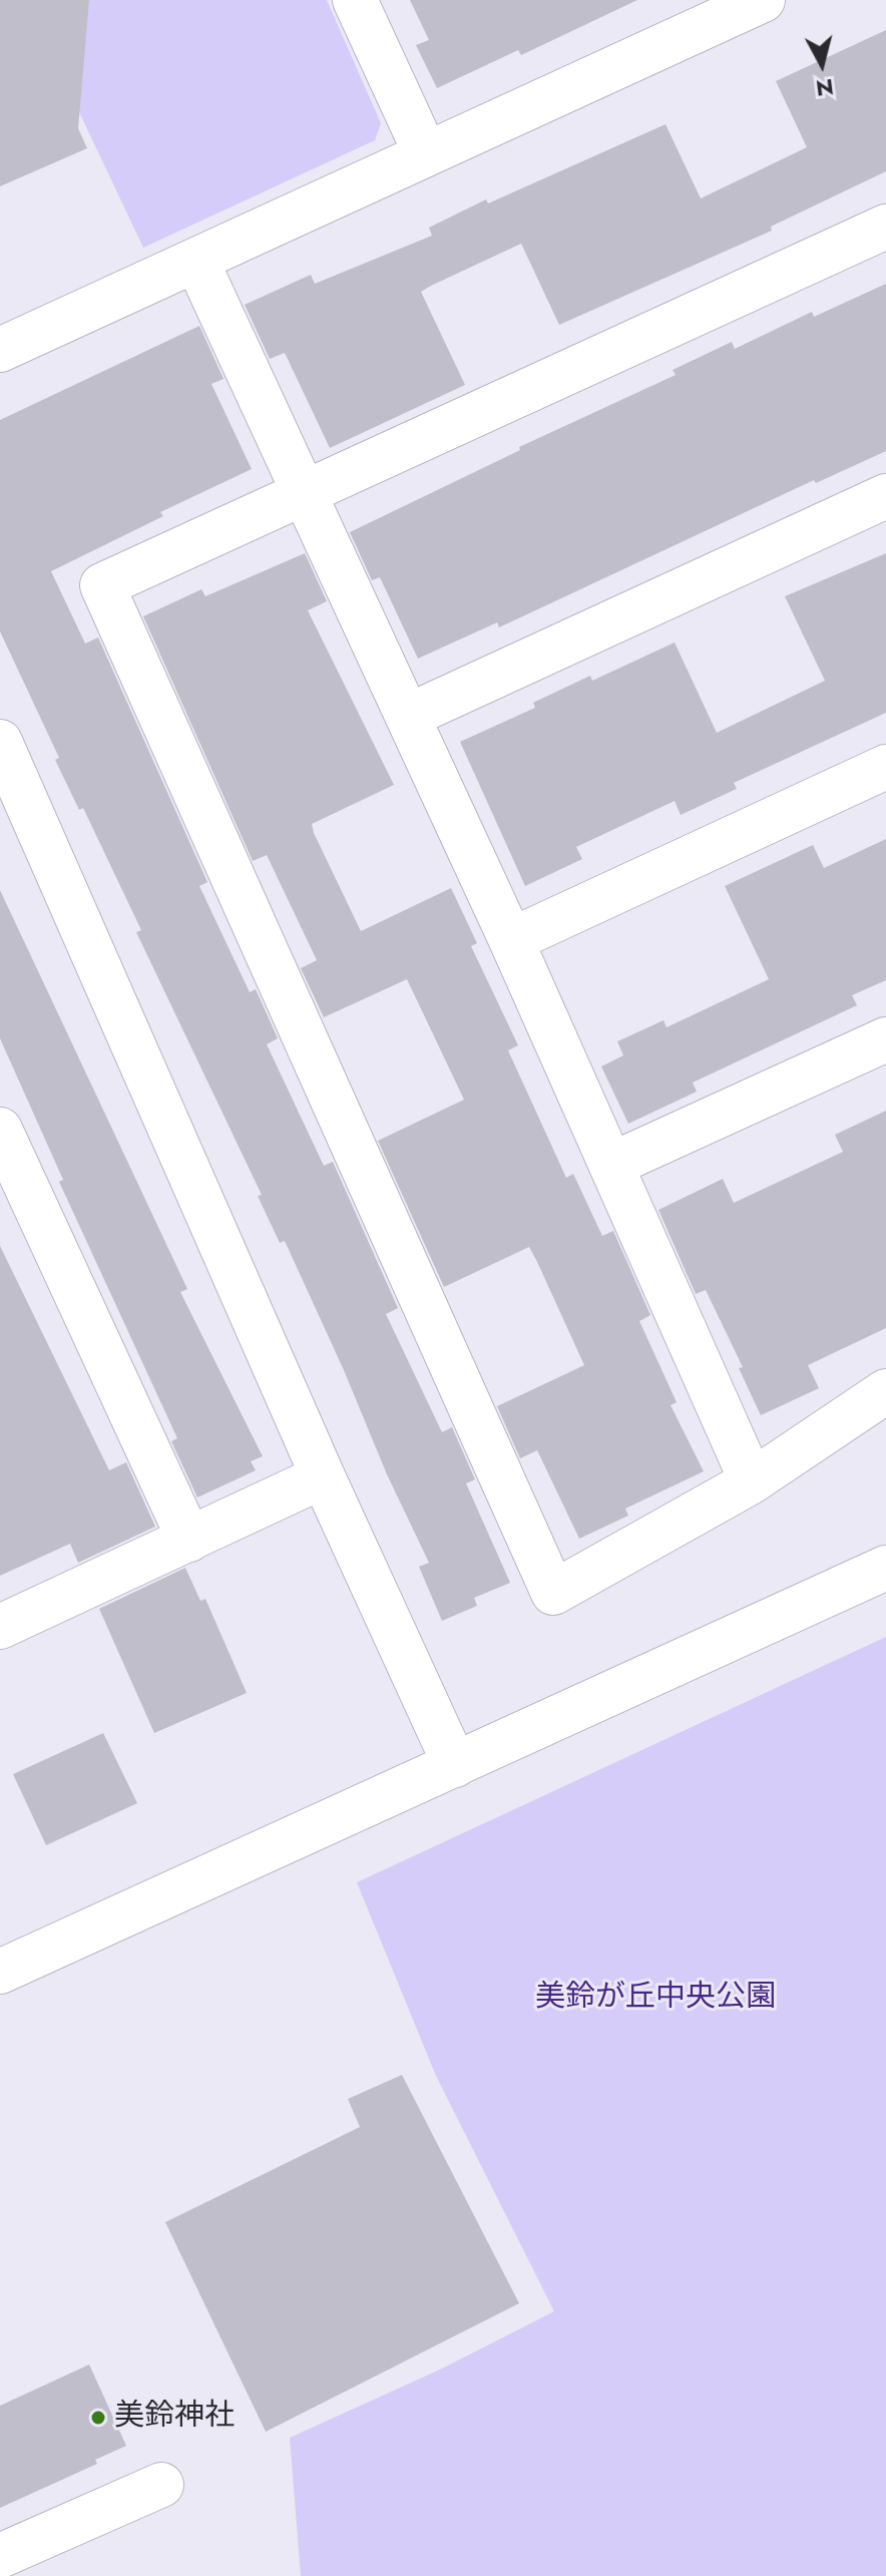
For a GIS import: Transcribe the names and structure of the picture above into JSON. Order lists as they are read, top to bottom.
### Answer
{
  "parks": ["美鈴が丘中央公園"],
  "places": ["美鈴神社"],
  "north": "bottom"
}
